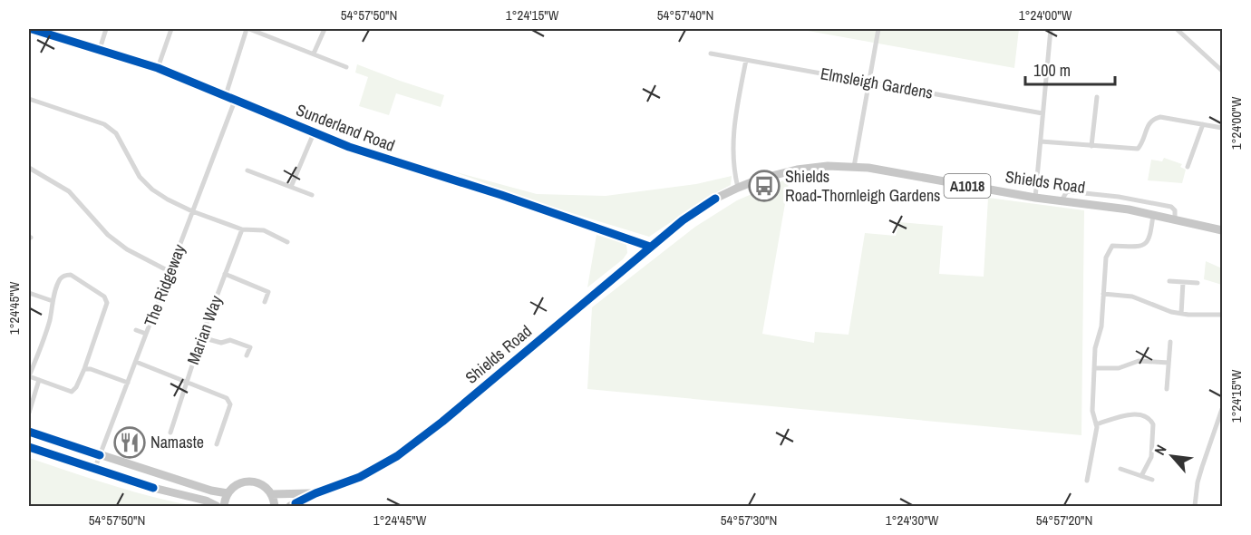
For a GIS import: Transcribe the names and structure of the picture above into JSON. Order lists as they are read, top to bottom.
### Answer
{
  "streets": {
    "highway": ["Shields Road", "A1018"],
    "street": [
      "Elmsleigh Gardens",
      "Sunderland Road",
      "The Ridgeway",
      "Marian Way"
    ]
  },
  "crossings": [
    ["Sunderland Road", "Shields Road"],
    ["Sunderland Road", "The Ridgeway"],
    ["Shields Road", "A1018"]
  ],
  "places": {
    "bus stop": ["Shields Road-Thornleigh Gardens"],
    "restaurant": ["Namaste"]
  },
  "scale_bar": "100 m",
  "north": "top left",
  "coordinates": [
    "54°57'50\"N",
    "1°24'15\"W",
    "54°57'40\"N",
    "1°24'00\"W",
    "1°24'45\"W",
    "54°57'30\"N",
    "1°24'30\"W",
    "54°57'20\"N"
  ]
}
